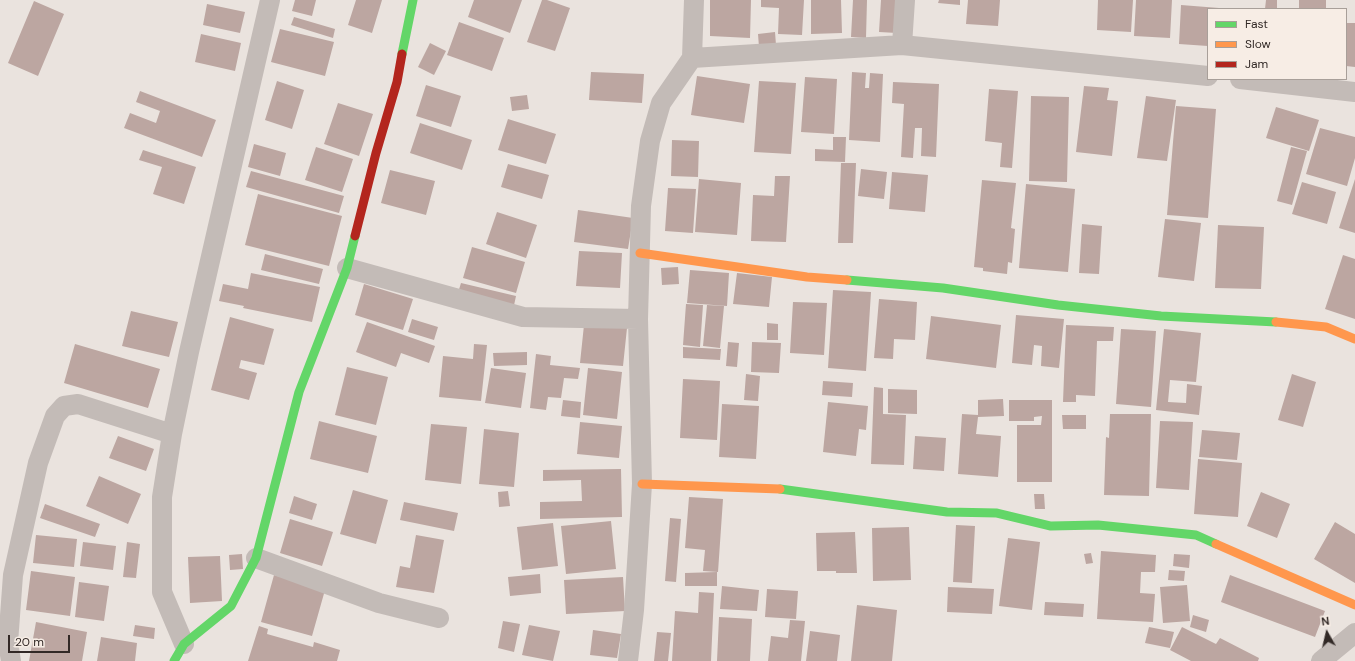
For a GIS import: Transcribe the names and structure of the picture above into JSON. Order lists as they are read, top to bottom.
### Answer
{
  "legend": ["Fast", "Slow", "Jam"],
  "scale_bar": "20 m",
  "north": "top"
}
